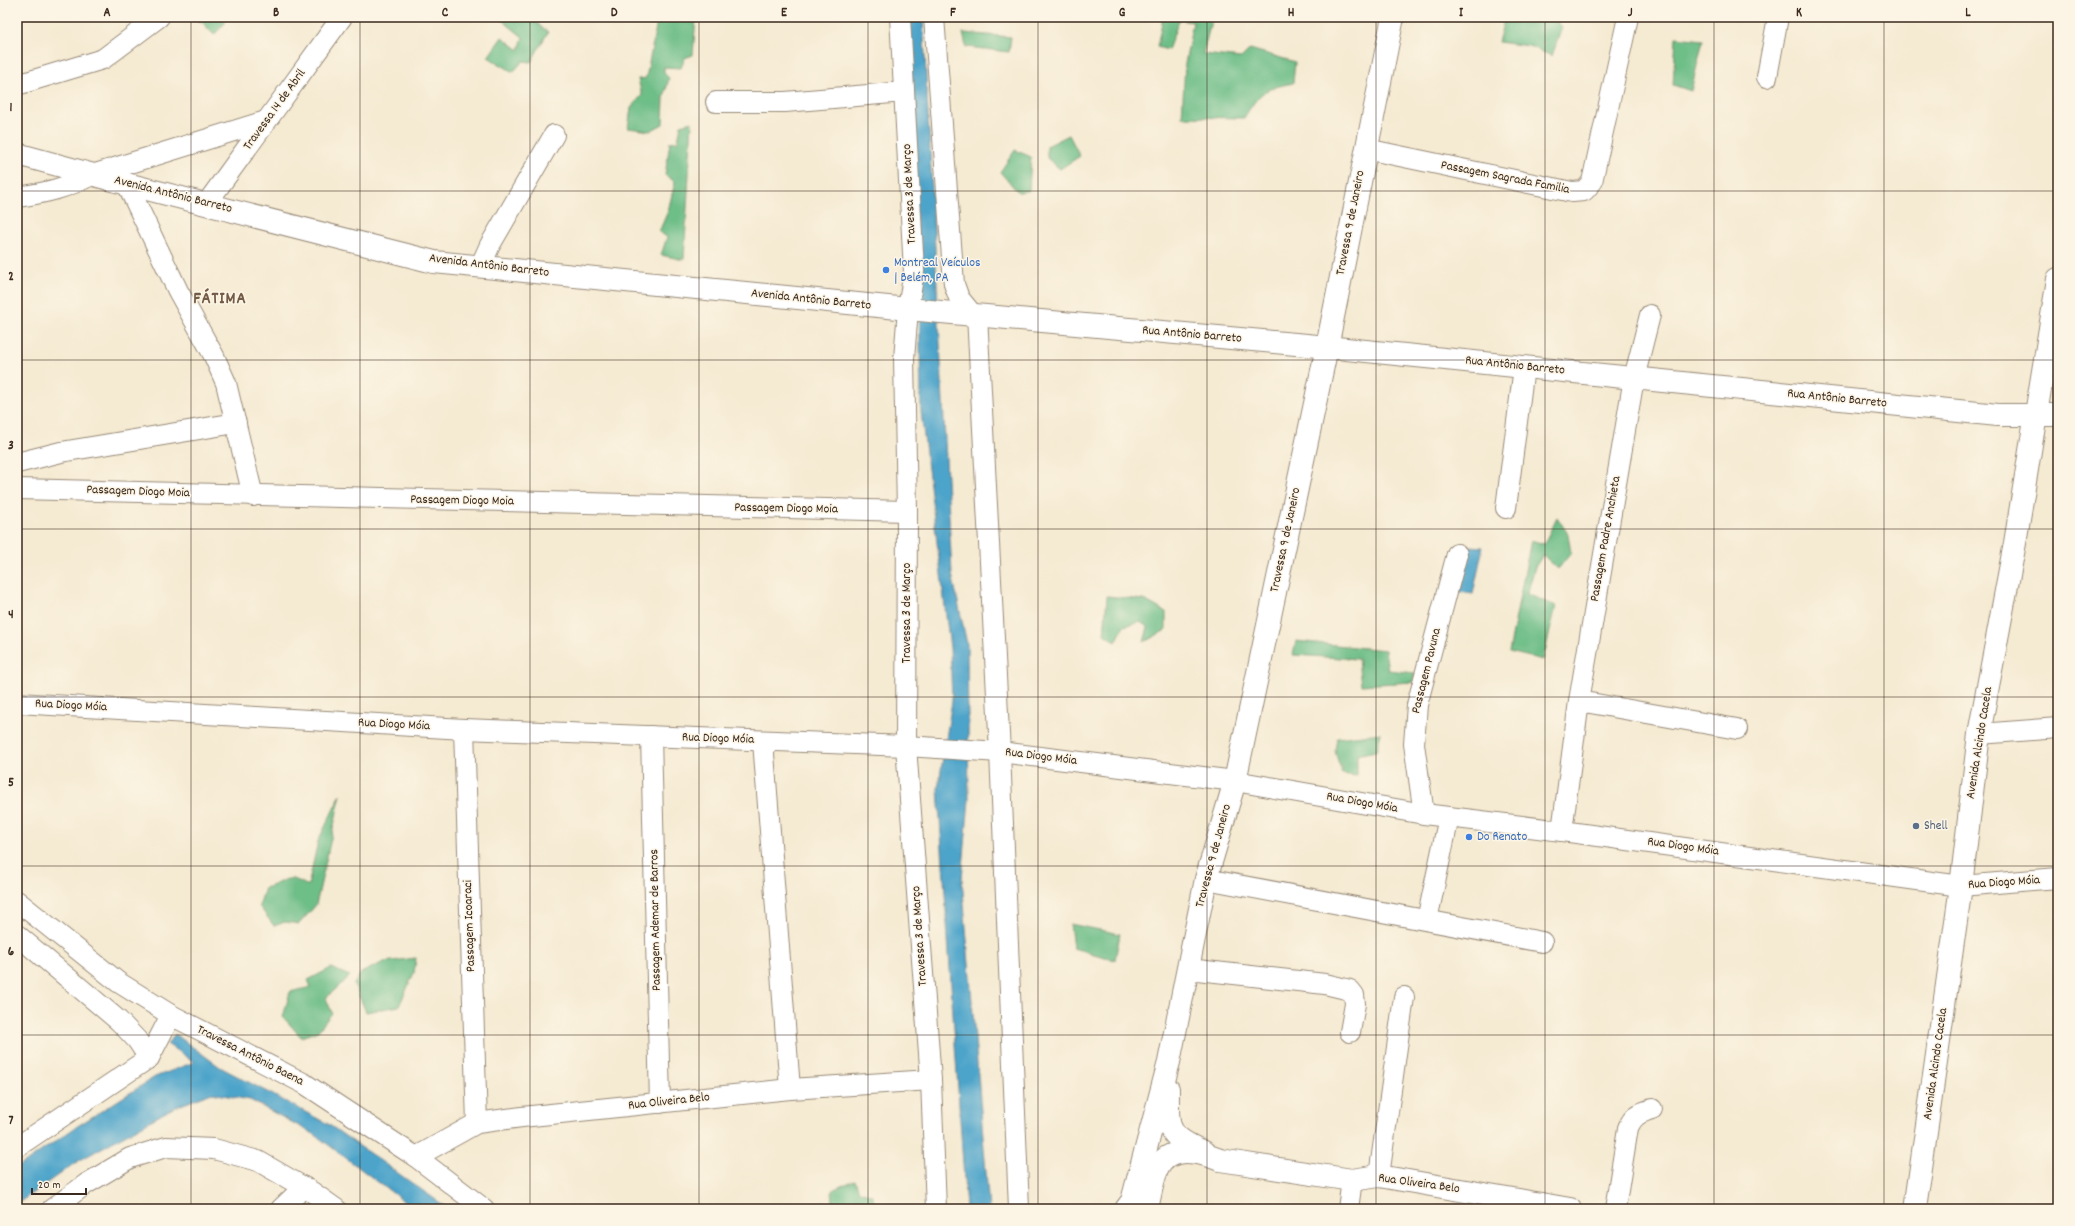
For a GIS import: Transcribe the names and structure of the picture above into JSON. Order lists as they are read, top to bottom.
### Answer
{
  "streets": {
    "main road": [
      "Avenida Antônio Barreto",
      "Travessa 9 de Janeiro",
      "Rua Antônio Barreto",
      "Avenida Alcindo Cacela",
      "Rua Oliveira Belo"
    ],
    "street": [
      "Travessa 14 de Abril",
      "Passagem Sagrada Familia",
      "Travessa 3 de Março",
      "Passagem Diogo Moia",
      "Passagem Padre Anchieta",
      "Passagem Pavuna",
      "Rua Diogo Móia",
      "Passagem Ademar de Barros",
      "Passagem Icoaraci",
      "Travessa Antônio Baena"
    ]
  },
  "crossings": [
    ["Travessa 14 de Abril", "Avenida Antônio Barreto"],
    ["Passagem Sagrada Familia", "Travessa 9 de Janeiro"],
    ["Travessa 3 de Março", "Avenida Antônio Barreto"],
    ["Travessa 3 de Março", "Passagem Diogo Moia"],
    ["Travessa 3 de Março", "Rua Diogo Móia"],
    ["Travessa 3 de Março", "Rua Oliveira Belo"],
    ["Avenida Antônio Barreto", "Rua Antônio Barreto"],
    ["Travessa 9 de Janeiro", "Rua Antônio Barreto"],
    ["Travessa 9 de Janeiro", "Rua Diogo Móia"],
    ["Travessa 9 de Janeiro", "Rua Oliveira Belo"],
    ["Rua Antônio Barreto", "Passagem Padre Anchieta"],
    ["Rua Antônio Barreto", "Avenida Alcindo Cacela"],
    ["Passagem Padre Anchieta", "Rua Diogo Móia"],
    ["Passagem Pavuna", "Rua Diogo Móia"],
    ["Rua Diogo Móia", "Avenida Alcindo Cacela"],
    ["Rua Diogo Móia", "Passagem Ademar de Barros"],
    ["Rua Diogo Móia", "Passagem Icoaraci"],
    ["Passagem Ademar de Barros", "Rua Oliveira Belo"],
    ["Passagem Icoaraci", "Rua Oliveira Belo"],
    ["Travessa Antônio Baena", "Rua Oliveira Belo"]
  ],
  "districts": ["FÁTIMA"],
  "places": ["Montreal Veículos | Belém, PA", "Shell", "Do Renato"],
  "scale_bar": "20 m",
  "grid": {
    "columns": [
      "A",
      "B",
      "C",
      "D",
      "E",
      "F",
      "G",
      "H",
      "I",
      "J",
      "K",
      "L"
    ],
    "rows": [
      "1",
      "2",
      "3",
      "4",
      "5",
      "6",
      "7"
    ]
  }
}
